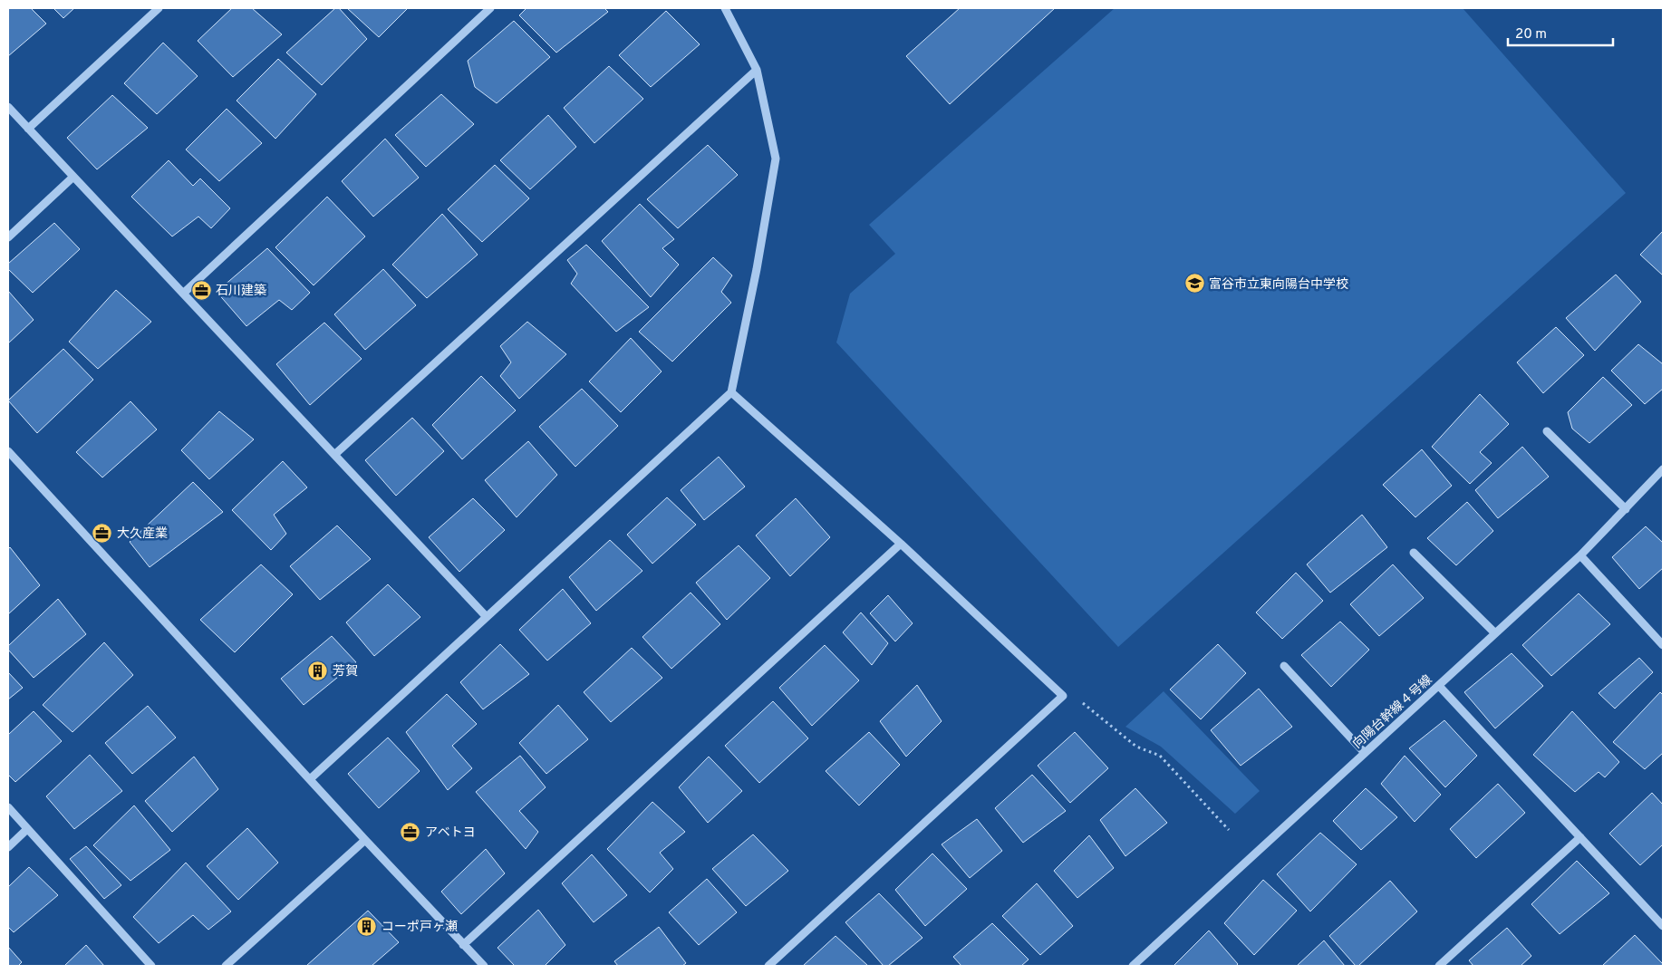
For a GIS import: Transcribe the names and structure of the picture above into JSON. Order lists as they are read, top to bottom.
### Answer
{
  "streets": {
    "street": ["向陽台幹線４号線"]
  },
  "places": {
    "school or university": ["富谷市立東向陽台中学校"],
    "office": ["石川建築", "大久産業", "アベトヨ"],
    "building": ["芳賀", "コーポ戸ヶ瀬"]
  },
  "scale_bar": "20 m"
}
